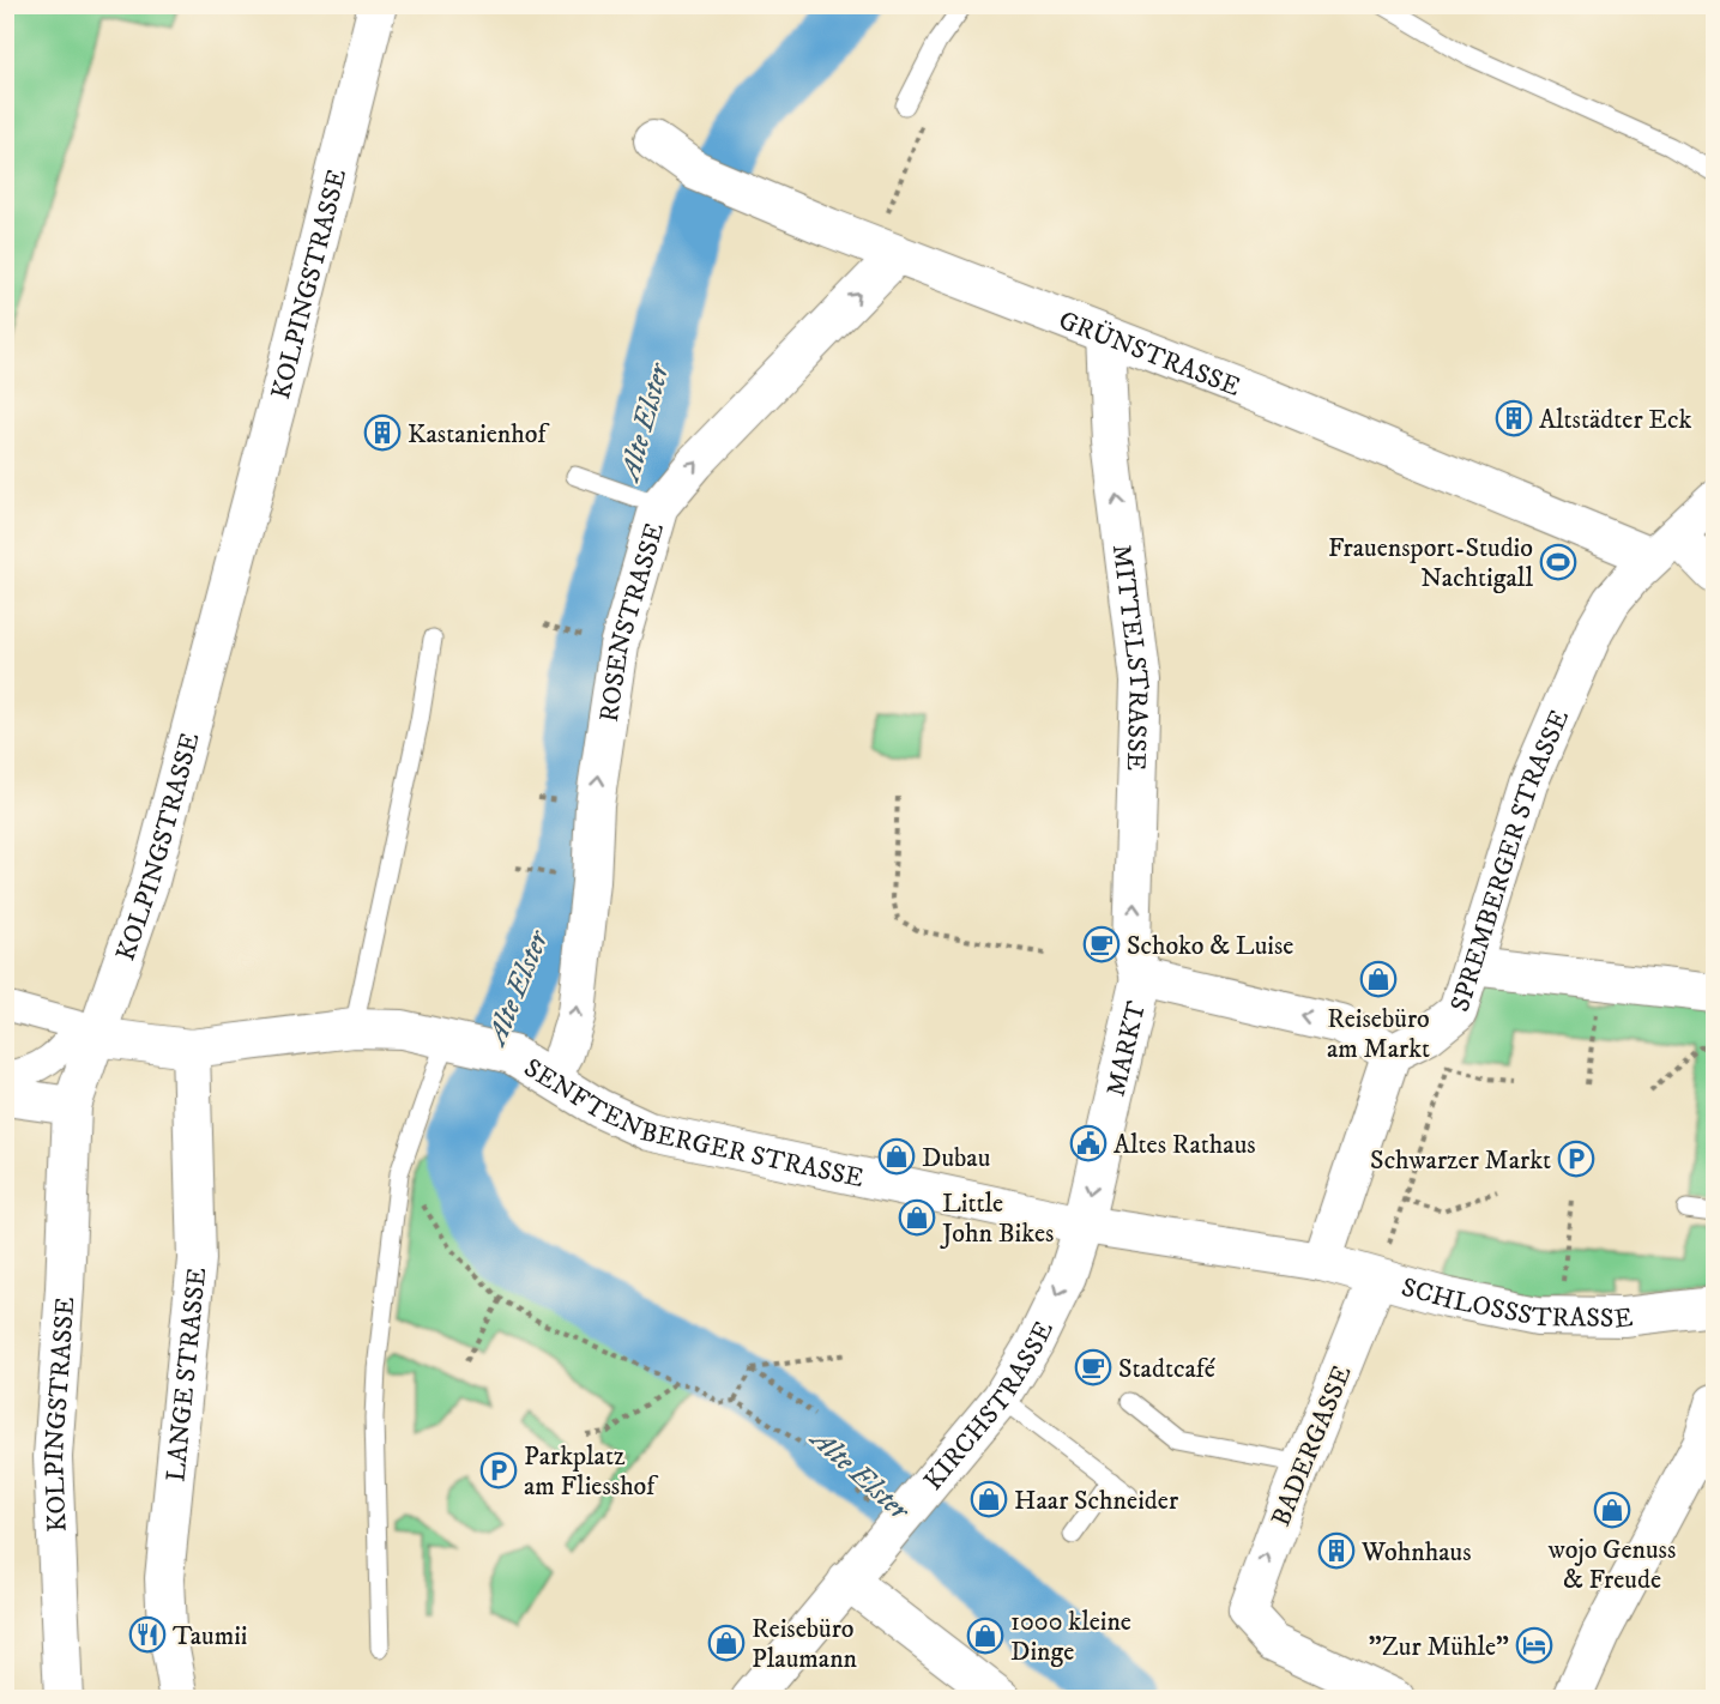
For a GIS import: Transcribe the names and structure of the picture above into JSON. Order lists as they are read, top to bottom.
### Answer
{
  "streets": {
    "street": [
      "KOLPINGSTRASSE",
      "GRÜNSTRASSE",
      "ROSENSTRASSE",
      "MITTELSTRASSE",
      "SPREMBERGER STRASSE",
      "MARKT",
      "SENFTENBERGER STRASSE",
      "SCHLOSSSTRASSE",
      "LANGE STRASSE",
      "KIRCHSTRASSE",
      "BADERGASSE"
    ]
  },
  "crossings": [
    ["KOLPINGSTRASSE", "SENFTENBERGER STRASSE"],
    ["GRÜNSTRASSE", "ROSENSTRASSE"],
    ["GRÜNSTRASSE", "MITTELSTRASSE"],
    ["GRÜNSTRASSE", "SPREMBERGER STRASSE"],
    ["ROSENSTRASSE", "SENFTENBERGER STRASSE"],
    ["MITTELSTRASSE", "MARKT"],
    ["SPREMBERGER STRASSE", "MARKT"],
    ["MARKT", "SENFTENBERGER STRASSE"],
    ["MARKT", "KIRCHSTRASSE"],
    ["SENFTENBERGER STRASSE", "LANGE STRASSE"],
    ["SENFTENBERGER STRASSE", "KIRCHSTRASSE"],
    ["SCHLOSSSTRASSE", "BADERGASSE"]
  ],
  "one_way": ["ROSENSTRASSE", "MITTELSTRASSE"],
  "water": ["Alte Elster"],
  "places": {
    "building": ["Altstädter Eck", "Kastanienhof", "Wohnhaus"],
    "sports": ["Frauensport-Studio Nachtigall"],
    "cafe": ["Schoko & Luise", "Stadtcafé"],
    "shop": [
      "Reisebüro am Markt",
      "Dubau",
      "Little John Bikes",
      "Haar Schneider",
      "wojo Genuss & Freude",
      "1000 kleine Dinge",
      "Reisebüro Plaumann"
    ],
    "public building": ["Altes Rathaus"],
    "parking": ["Schwarzer Markt", "Parkplatz am Fliesshof"],
    "restaurant": ["Taumii"],
    "hotel": ["\"Zur Mühle\""]
  }
}
